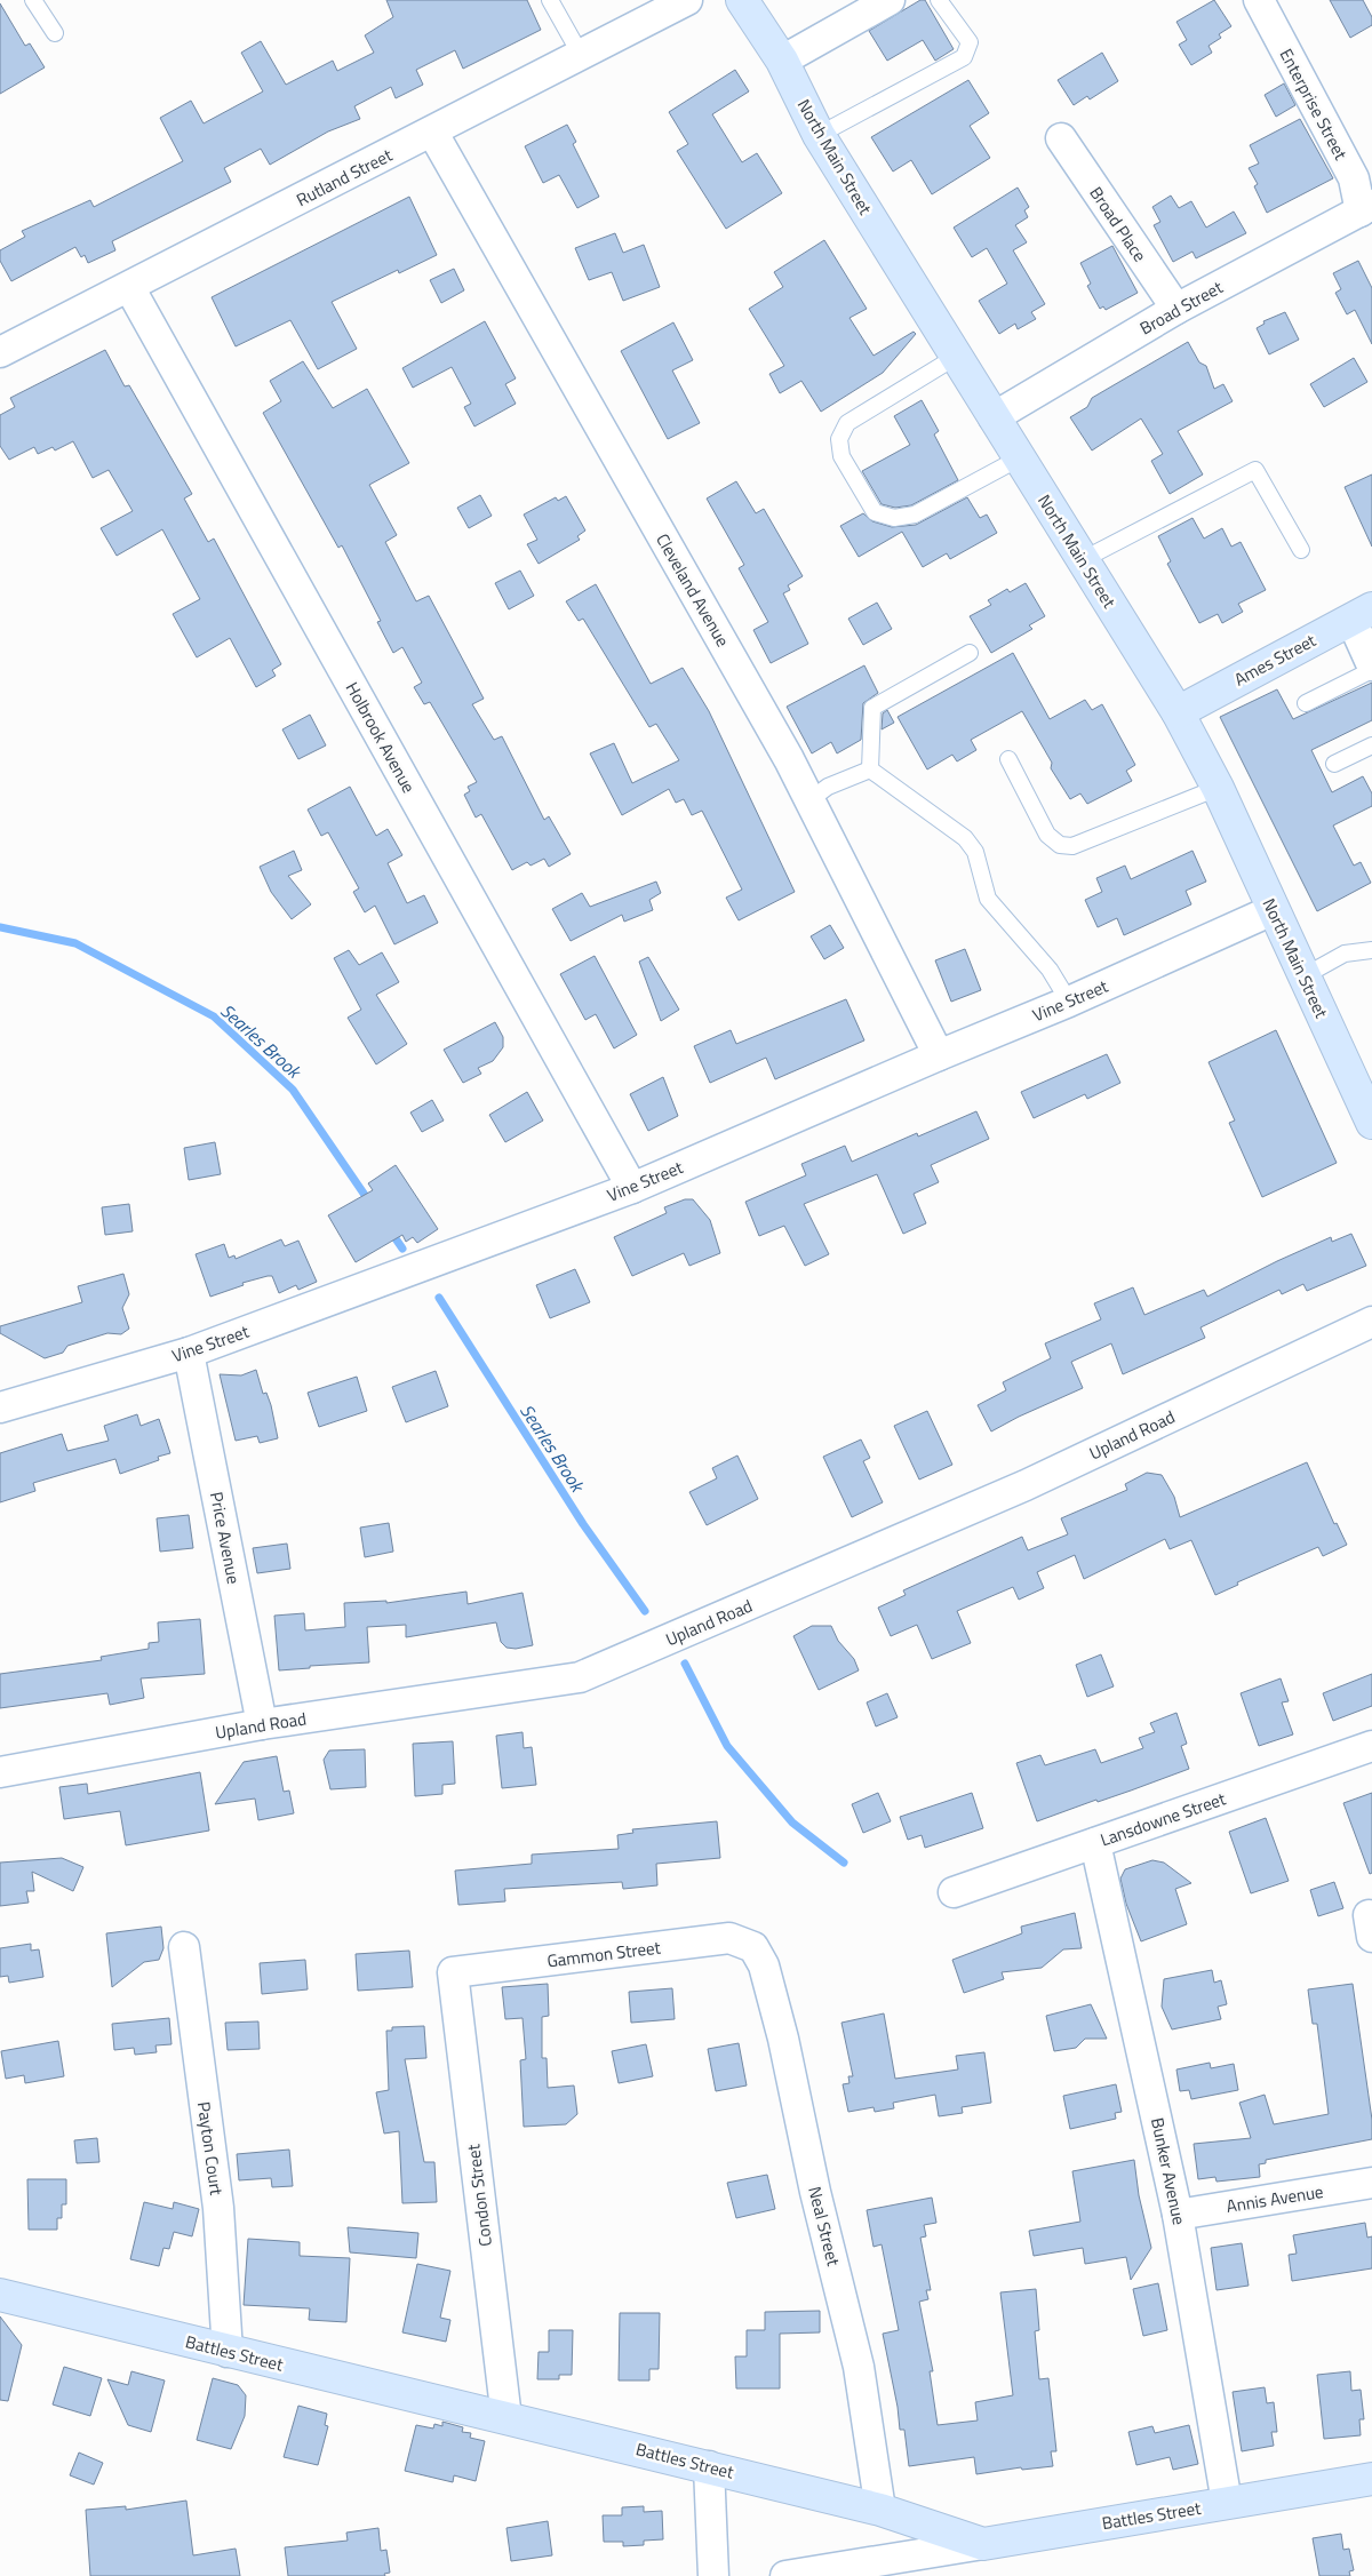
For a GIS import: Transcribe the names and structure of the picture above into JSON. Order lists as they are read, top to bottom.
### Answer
{
  "streets": {
    "street": [
      "Enterprise Street",
      "North Main Street",
      "Rutland Street",
      "Broad Place",
      "Broad Street",
      "Cleveland Avenue",
      "Ames Street",
      "Holbrook Avenue",
      "Vine Street",
      "Upland Road",
      "Price Avenue",
      "Lansdowne Street",
      "Gammon Street",
      "Payton Court",
      "Bunker Avenue",
      "Condon Street",
      "Annis Avenue",
      "Neal Street",
      "Battles Street"
    ]
  },
  "crossings": [
    ["Enterprise Street", "Broad Street"],
    ["North Main Street", "Broad Street"],
    ["North Main Street", "Ames Street"],
    ["North Main Street", "Vine Street"],
    ["Rutland Street", "Cleveland Avenue"],
    ["Rutland Street", "Holbrook Avenue"],
    ["Broad Place", "Broad Street"],
    ["Cleveland Avenue", "Vine Street"],
    ["Holbrook Avenue", "Vine Street"],
    ["Vine Street", "Price Avenue"],
    ["Upland Road", "Price Avenue"],
    ["Lansdowne Street", "Bunker Avenue"],
    ["Gammon Street", "Condon Street"],
    ["Gammon Street", "Neal Street"],
    ["Payton Court", "Battles Street"],
    ["Bunker Avenue", "Annis Avenue"],
    ["Bunker Avenue", "Battles Street"],
    ["Condon Street", "Battles Street"],
    ["Neal Street", "Battles Street"]
  ],
  "water": ["Searles Brook"]
}
